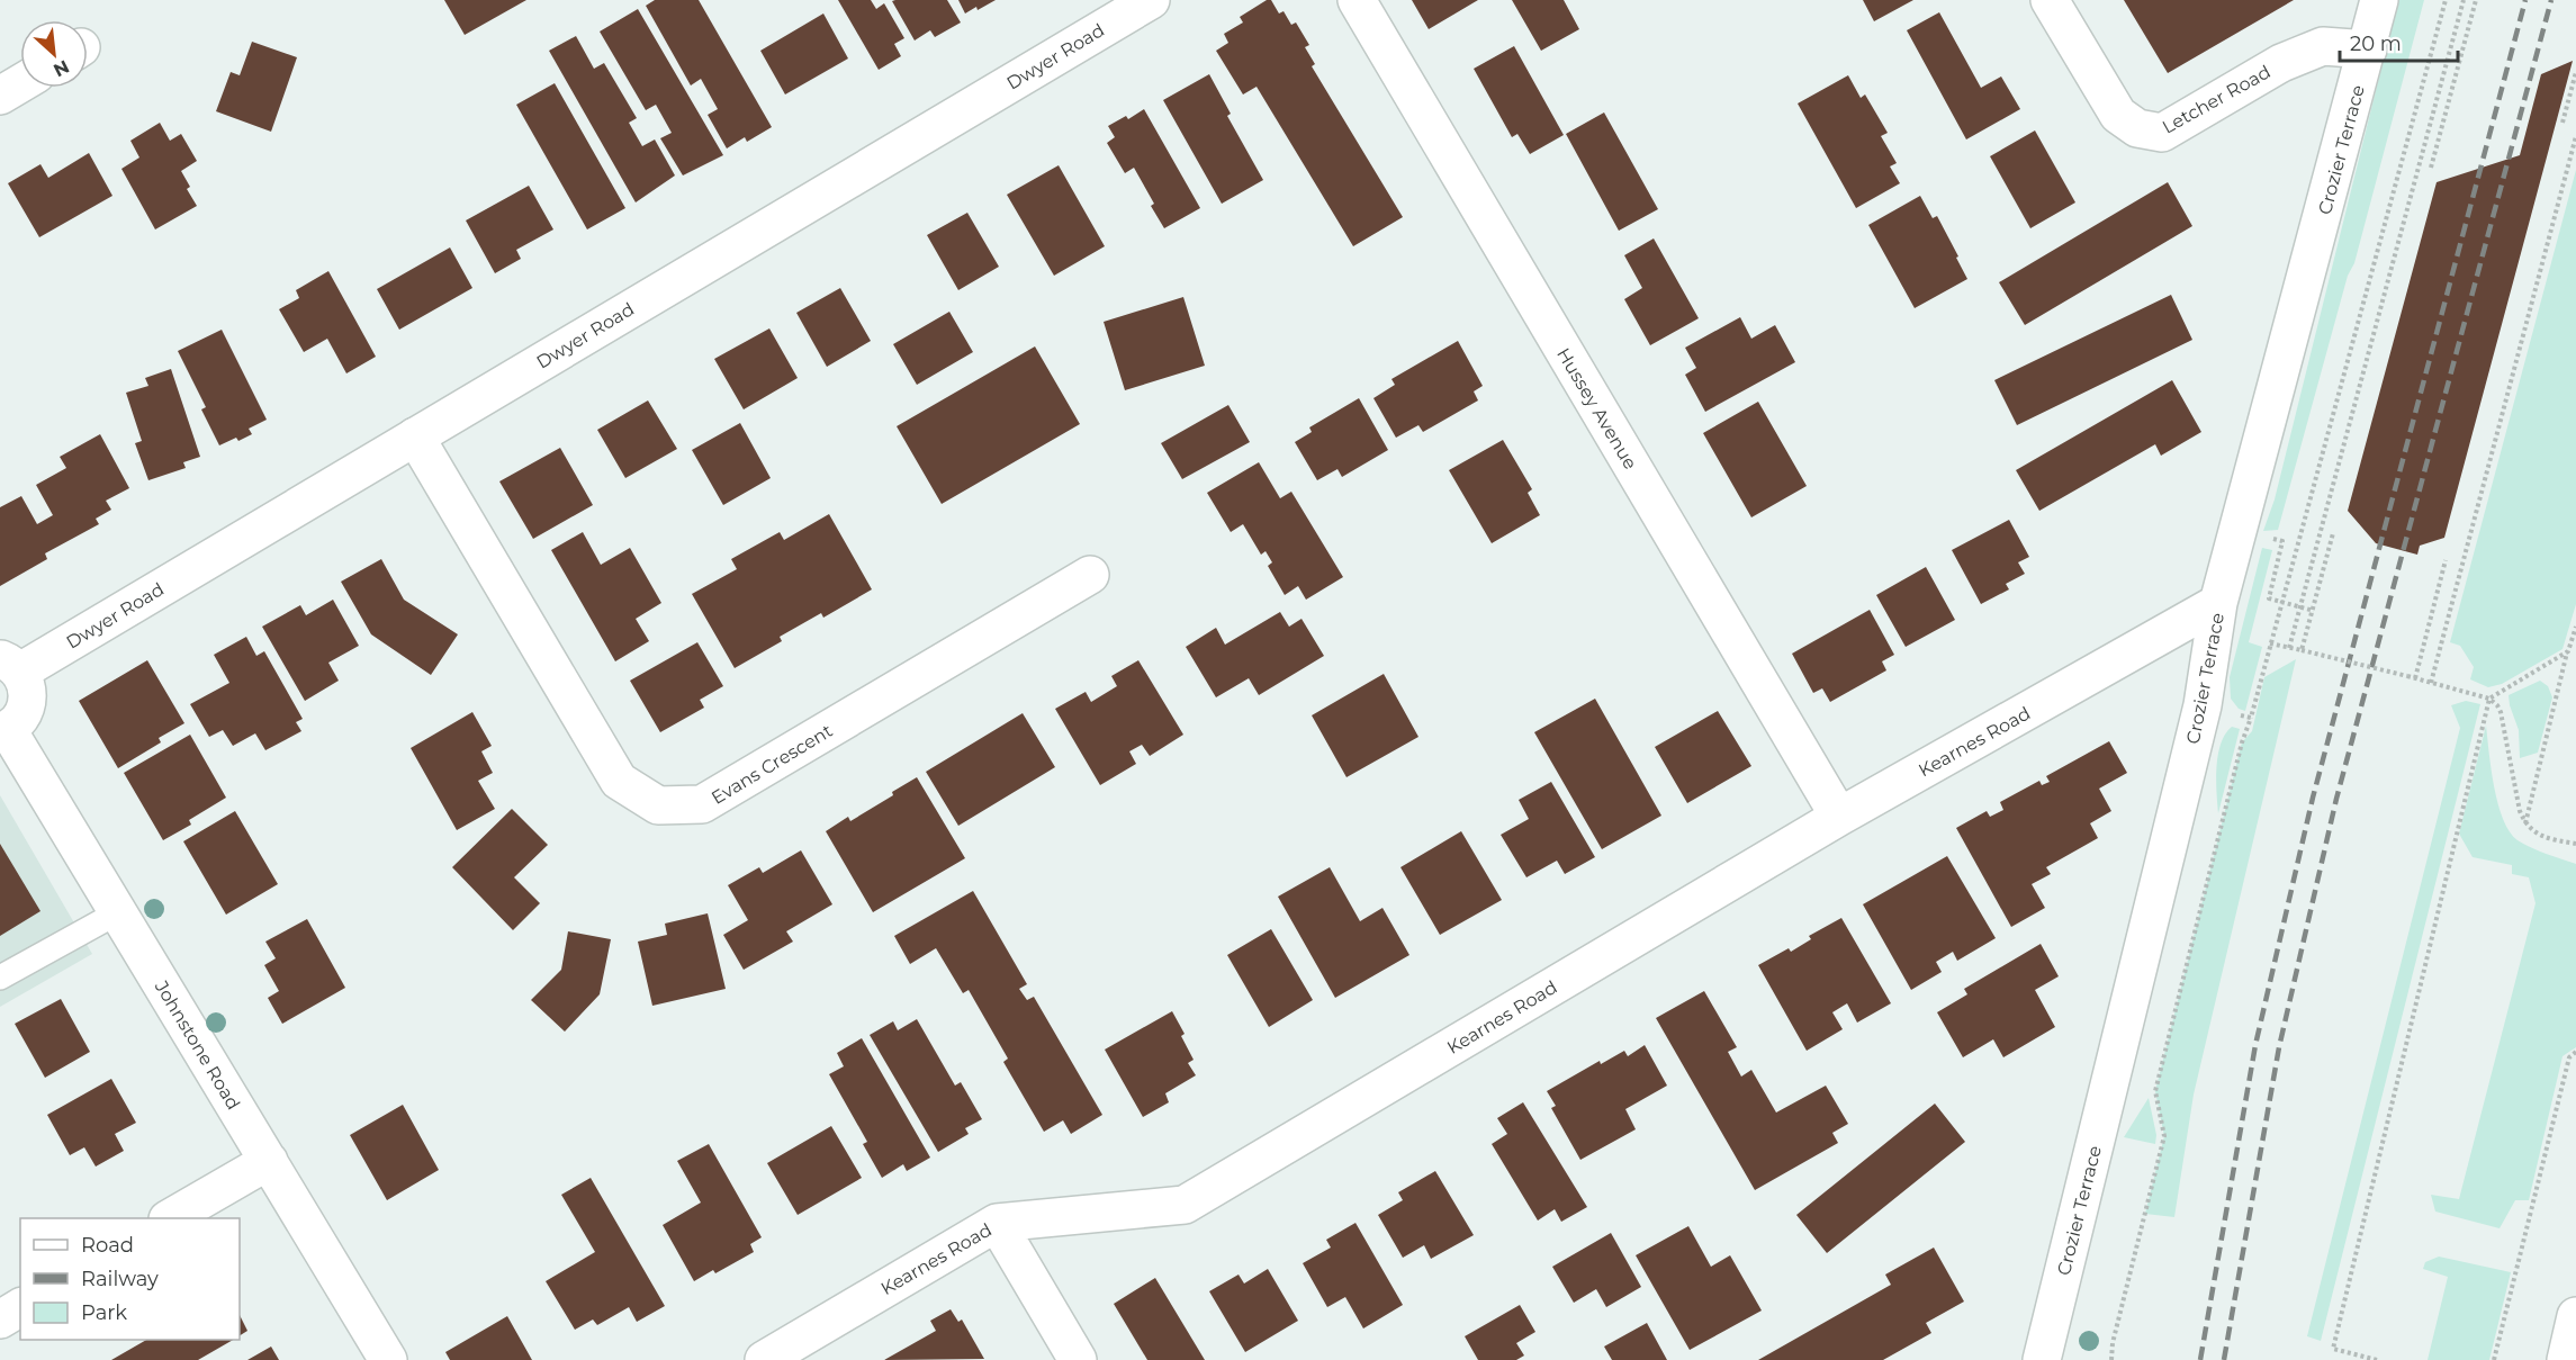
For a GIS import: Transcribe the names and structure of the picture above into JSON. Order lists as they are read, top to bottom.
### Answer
{
  "streets": {
    "street": [
      "Dwyer Road",
      "Letcher Road",
      "Crozier Terrace",
      "Hussey Avenue",
      "Kearnes Road",
      "Evans Crescent",
      "Johnstone Road"
    ]
  },
  "crossings": [
    ["Dwyer Road", "Evans Crescent"],
    ["Letcher Road", "Crozier Terrace"],
    ["Crozier Terrace", "Kearnes Road"],
    ["Hussey Avenue", "Kearnes Road"]
  ],
  "legend": ["Road", "Railway", "Park"],
  "scale_bar": "20 m",
  "north": "bottom right"
}
